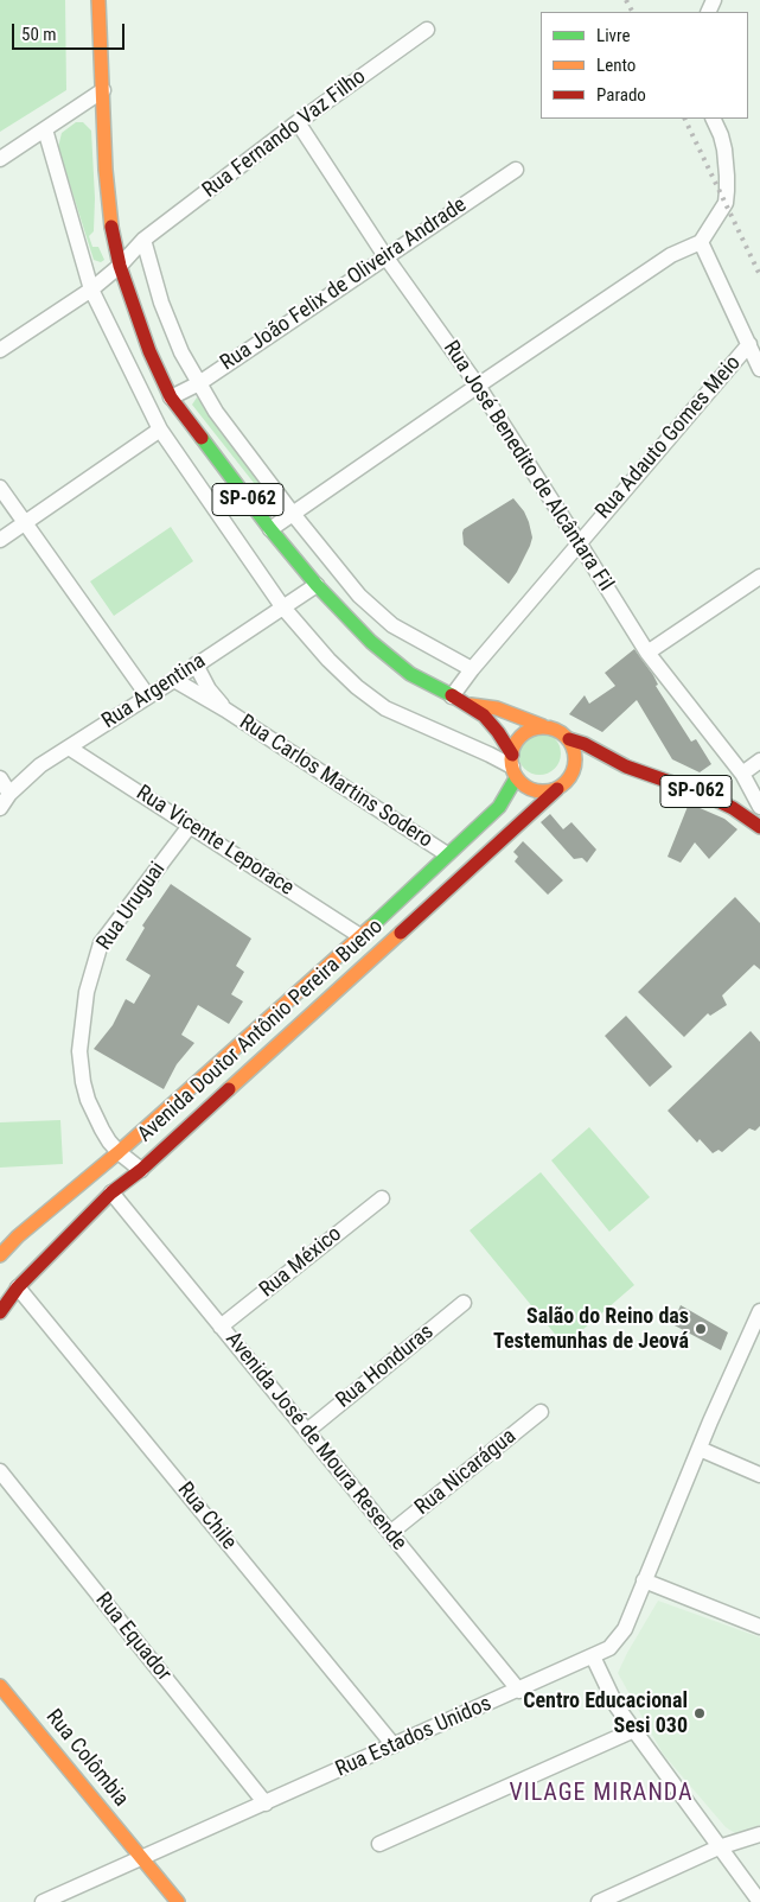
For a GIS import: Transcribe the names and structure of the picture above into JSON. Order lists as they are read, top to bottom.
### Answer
{
  "streets": {
    "main road": ["SP-062", "Avenida Doutor Antônio Pereira Bueno", "Rua Colômbia"],
    "street": [
      "Rua Fernando Vaz Filho",
      "Rua João Felix de Oliveira Andrade",
      "Rua Adauto Gomes Meio",
      "Rua José Benedito de Alcântara Fil",
      "Rua Argentina",
      "Rua Carlos Martins Sodero",
      "Rua Vicente Leporace",
      "Rua Uruguai",
      "Rua México",
      "Rua Honduras",
      "Avenida José de Moura Resende",
      "Rua Nicarágua",
      "Rua Chile",
      "Rua Equador",
      "Rua Estados Unidos"
    ]
  },
  "crossings": [
    ["Rua Fernando Vaz Filho", "Rua José Benedito de Alcântara Fil"],
    ["Rua Fernando Vaz Filho", "SP-062"],
    ["Rua João Felix de Oliveira Andrade", "Rua José Benedito de Alcântara Fil"],
    ["Rua João Felix de Oliveira Andrade", "SP-062"],
    ["Rua Adauto Gomes Meio", "Rua José Benedito de Alcântara Fil"],
    ["Rua Adauto Gomes Meio", "SP-062"],
    ["SP-062", "Rua Argentina"],
    ["SP-062", "Avenida Doutor Antônio Pereira Bueno"],
    ["Rua Argentina", "Rua Carlos Martins Sodero"],
    ["Rua Argentina", "Rua Vicente Leporace"],
    ["Rua Carlos Martins Sodero", "Avenida Doutor Antônio Pereira Bueno"],
    ["Rua Vicente Leporace", "Rua Uruguai"],
    ["Rua Vicente Leporace", "Avenida Doutor Antônio Pereira Bueno"],
    ["Rua Uruguai", "Avenida Doutor Antônio Pereira Bueno"],
    ["Avenida Doutor Antônio Pereira Bueno", "Avenida José de Moura Resende"],
    ["Avenida Doutor Antônio Pereira Bueno", "Rua Chile"],
    ["Rua México", "Avenida José de Moura Resende"],
    ["Rua Honduras", "Avenida José de Moura Resende"],
    ["Avenida José de Moura Resende", "Rua Nicarágua"],
    ["Avenida José de Moura Resende", "Rua Estados Unidos"],
    ["Rua Chile", "Rua Estados Unidos"],
    ["Rua Equador", "Rua Estados Unidos"],
    ["Rua Estados Unidos", "Rua Colômbia"]
  ],
  "districts": ["VILAGE MIRANDA"],
  "places": ["Salão do Reino das Testemunhas de Jeová", "Centro Educacional Sesi 030"],
  "legend": ["Livre", "Lento", "Parado"],
  "scale_bar": "50 m"
}
